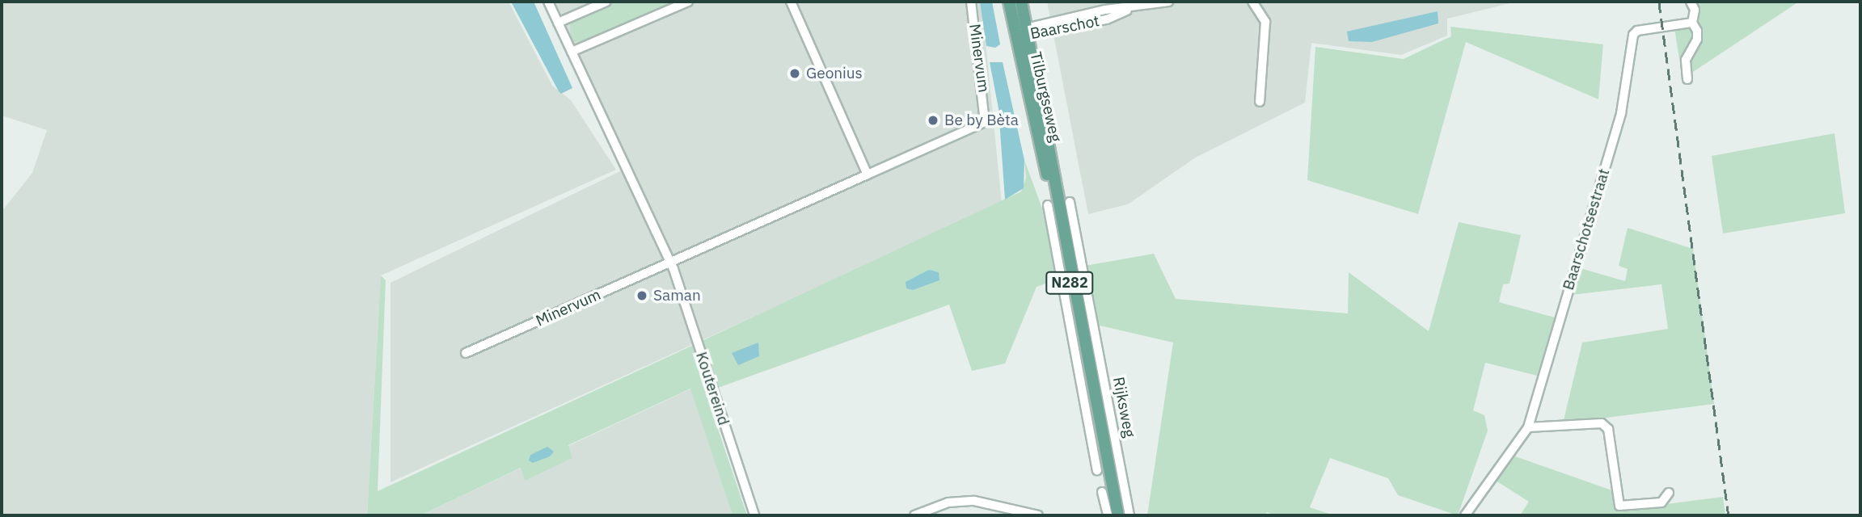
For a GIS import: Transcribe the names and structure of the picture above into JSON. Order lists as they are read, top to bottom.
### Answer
{
  "streets": {
    "main road": ["Tilburgseweg", "N282", "Rijksweg"],
    "street": [
      "Baarschot",
      "Minervum",
      "Baarschotsestraat",
      "Koutereind"
    ]
  },
  "crossings": [
    ["Baarschot", "Tilburgseweg"],
    ["Minervum", "Koutereind"],
    ["Tilburgseweg", "Rijksweg"]
  ],
  "places": ["Geonius", "Be by Bèta", "Saman"]
}
